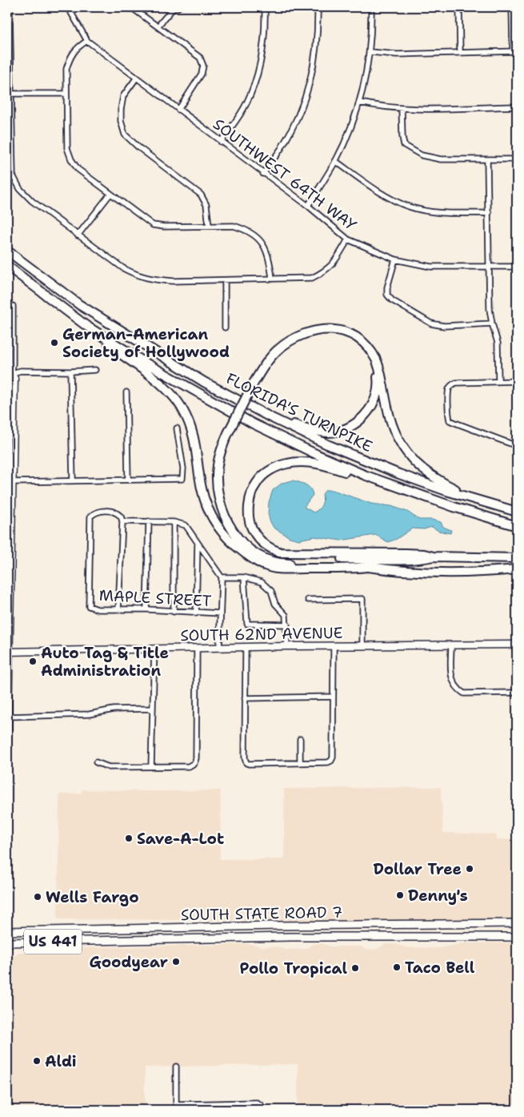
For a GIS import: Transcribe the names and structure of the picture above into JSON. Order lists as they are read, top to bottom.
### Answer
{
  "streets": {
    "highway": ["FLORIDA'S TURNPIKE"],
    "main road": ["SOUTH STATE ROAD 7", "US 441"],
    "street": ["SOUTHWEST 64TH WAY", "MAPLE STREET", "SOUTH 62ND AVENUE"]
  },
  "places": [
    "German-American Society of Hollywood",
    "Auto Tag & Title Administration",
    "Save-A-Lot",
    "Dollar Tree",
    "Denny's",
    "Wells Fargo",
    "Goodyear",
    "Taco Bell",
    "Pollo Tropical",
    "Aldi"
  ]
}
